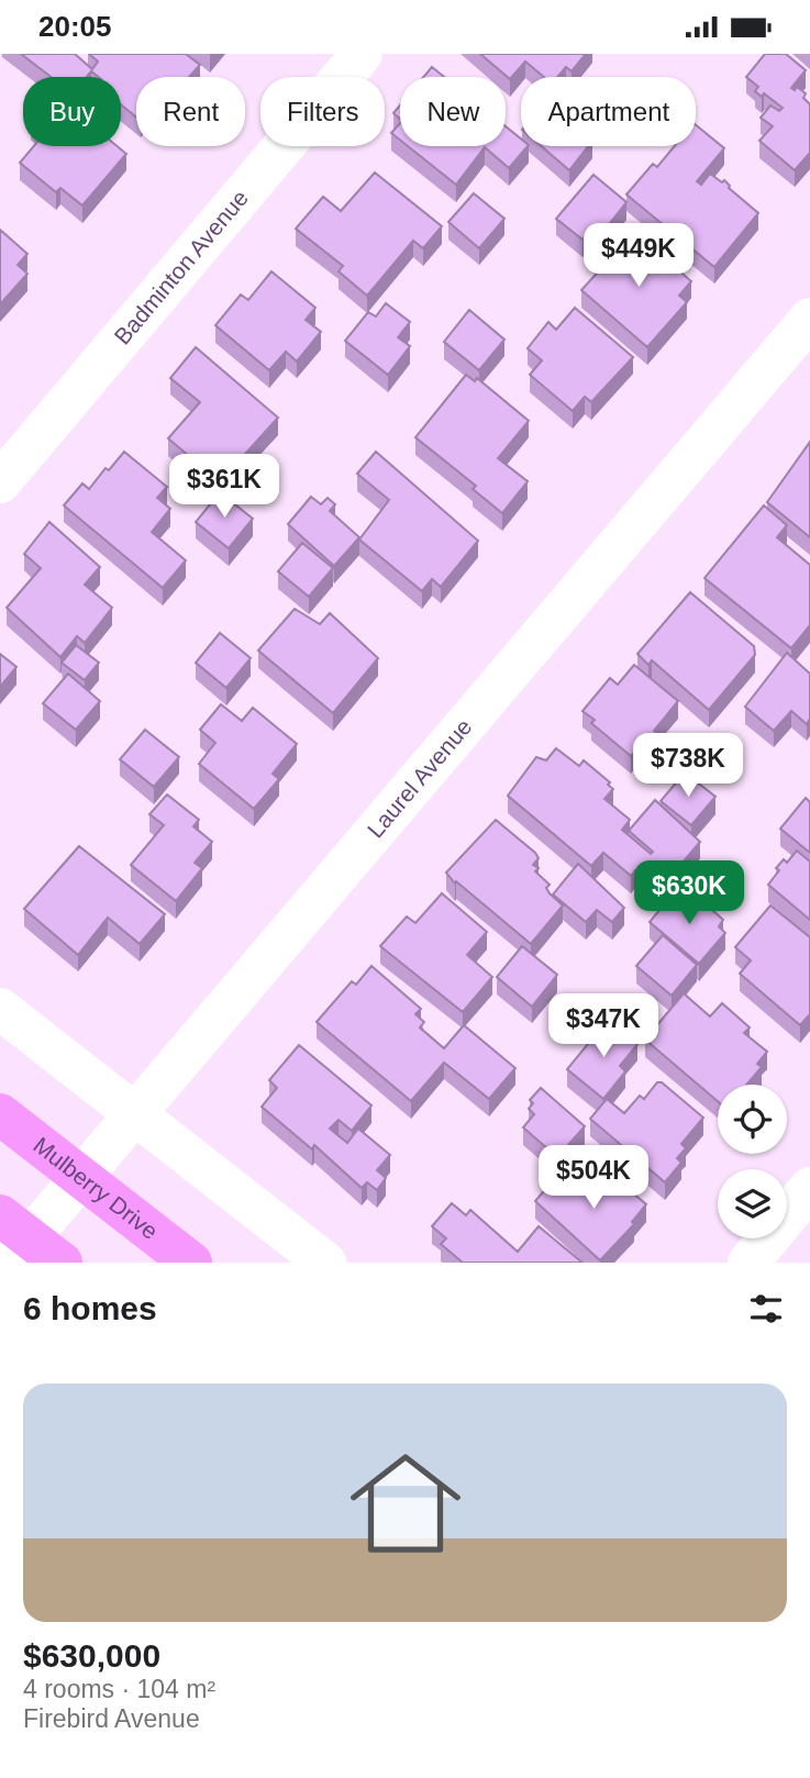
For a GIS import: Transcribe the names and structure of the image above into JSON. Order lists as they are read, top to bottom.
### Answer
{
  "streets": {
    "main road": ["Mulberry Drive"],
    "street": ["Badminton Avenue", "Laurel Avenue"]
  },
  "crossings": [
    ["Laurel Avenue", "Mulberry Drive"]
  ],
  "page": {
    "status": "20:05",
    "chip": [
      "Buy",
      "Rent",
      "Filters",
      "New",
      "Apartment"
    ],
    "price": [
      "$449K",
      "$361K",
      "$738K",
      "$630K",
      "$347K",
      "$504K"
    ],
    "heading": "6 homes",
    "list": [
      {
        "name": "$630,000",
        "note": "4 rooms · 104 m² · Firebird Avenue"
      }
    ]
  }
}
